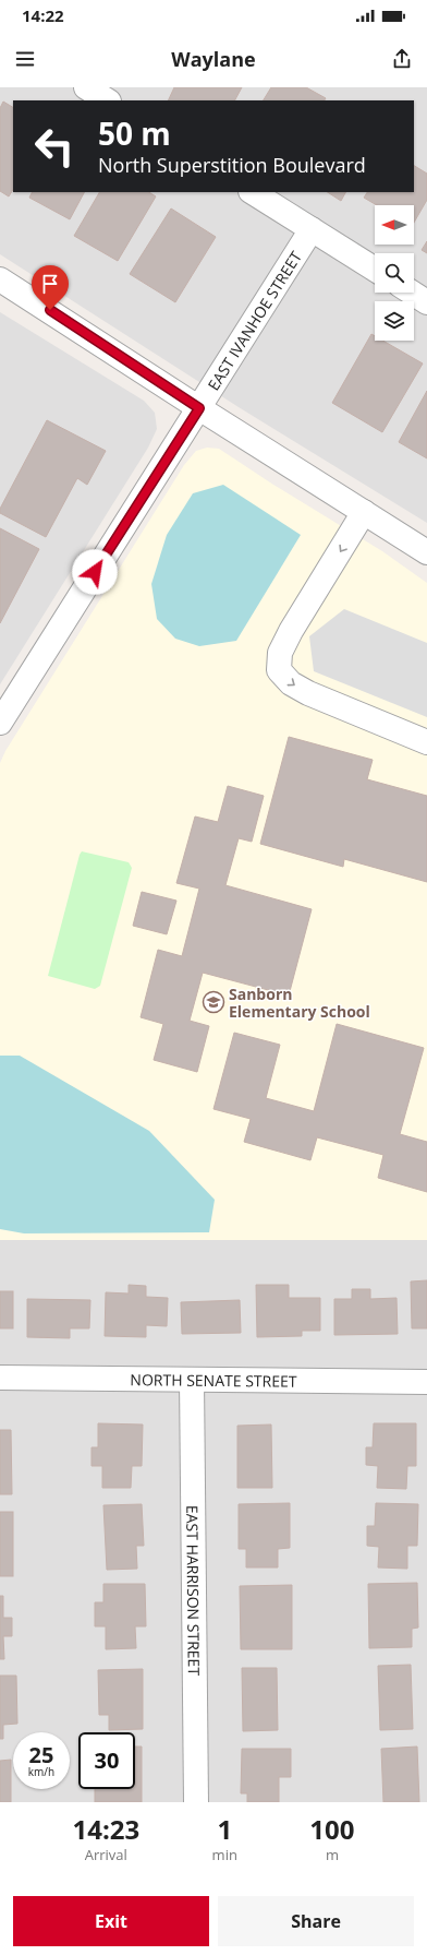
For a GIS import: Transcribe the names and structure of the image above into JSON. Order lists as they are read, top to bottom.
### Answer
{
  "streets": {
    "street": ["EAST IVANHOE STREET", "NORTH SENATE STREET", "EAST HARRISON STREET"]
  },
  "crossings": [
    ["NORTH SENATE STREET", "EAST HARRISON STREET"]
  ],
  "places": {
    "school or university": ["Sanborn Elementary School"]
  },
  "north": "left",
  "page": {
    "status": "14:22",
    "header": "Waylane",
    "turn": ["50 m", "North Superstition Boulevard"],
    "speed": "25 km/h",
    "limit": "30",
    "eta": [
      "14:23",
      "Arrival",
      "1",
      "min",
      "100",
      "m"
    ],
    "buttons": ["Exit", "Share"]
  }
}
